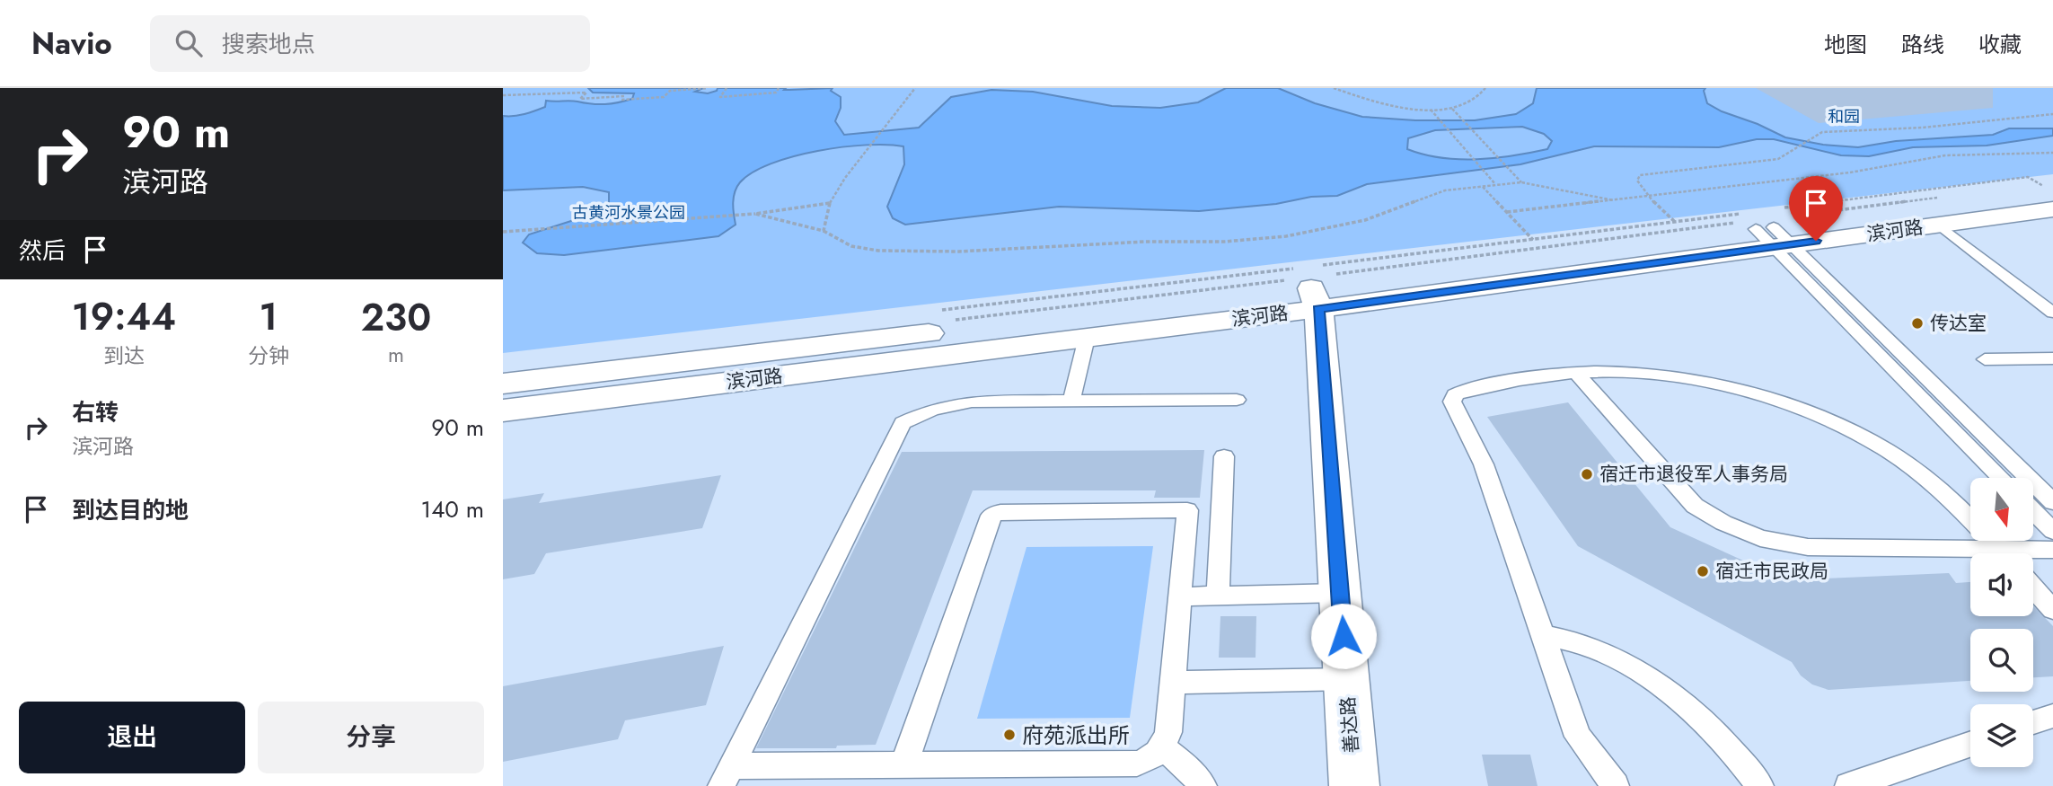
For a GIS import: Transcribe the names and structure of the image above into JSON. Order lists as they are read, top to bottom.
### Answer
{
  "streets": {
    "main road": ["滨河路", "善达路"]
  },
  "crossings": [
    ["滨河路", "善达路"]
  ],
  "parks": ["和园", "古黄河水景公园"],
  "places": [
    "传达室",
    "宿迁市退役军人事务局",
    "宿迁市民政局",
    "府苑派出所"
  ],
  "north": "bottom",
  "page": {
    "header": "Navio",
    "search": "搜索地点",
    "nav": ["地图", "路线", "收藏"],
    "turn": ["90 m", "滨河路"],
    "then": "然后",
    "eta": [
      "19:44",
      "到达",
      "1",
      "分钟",
      "230",
      "m"
    ],
    "list": [
      {
        "name": "右转",
        "note": "滨河路",
        "value": "90 m"
      },
      {
        "name": "到达目的地",
        "value": "140 m"
      }
    ],
    "buttons": ["退出", "分享"]
  }
}
